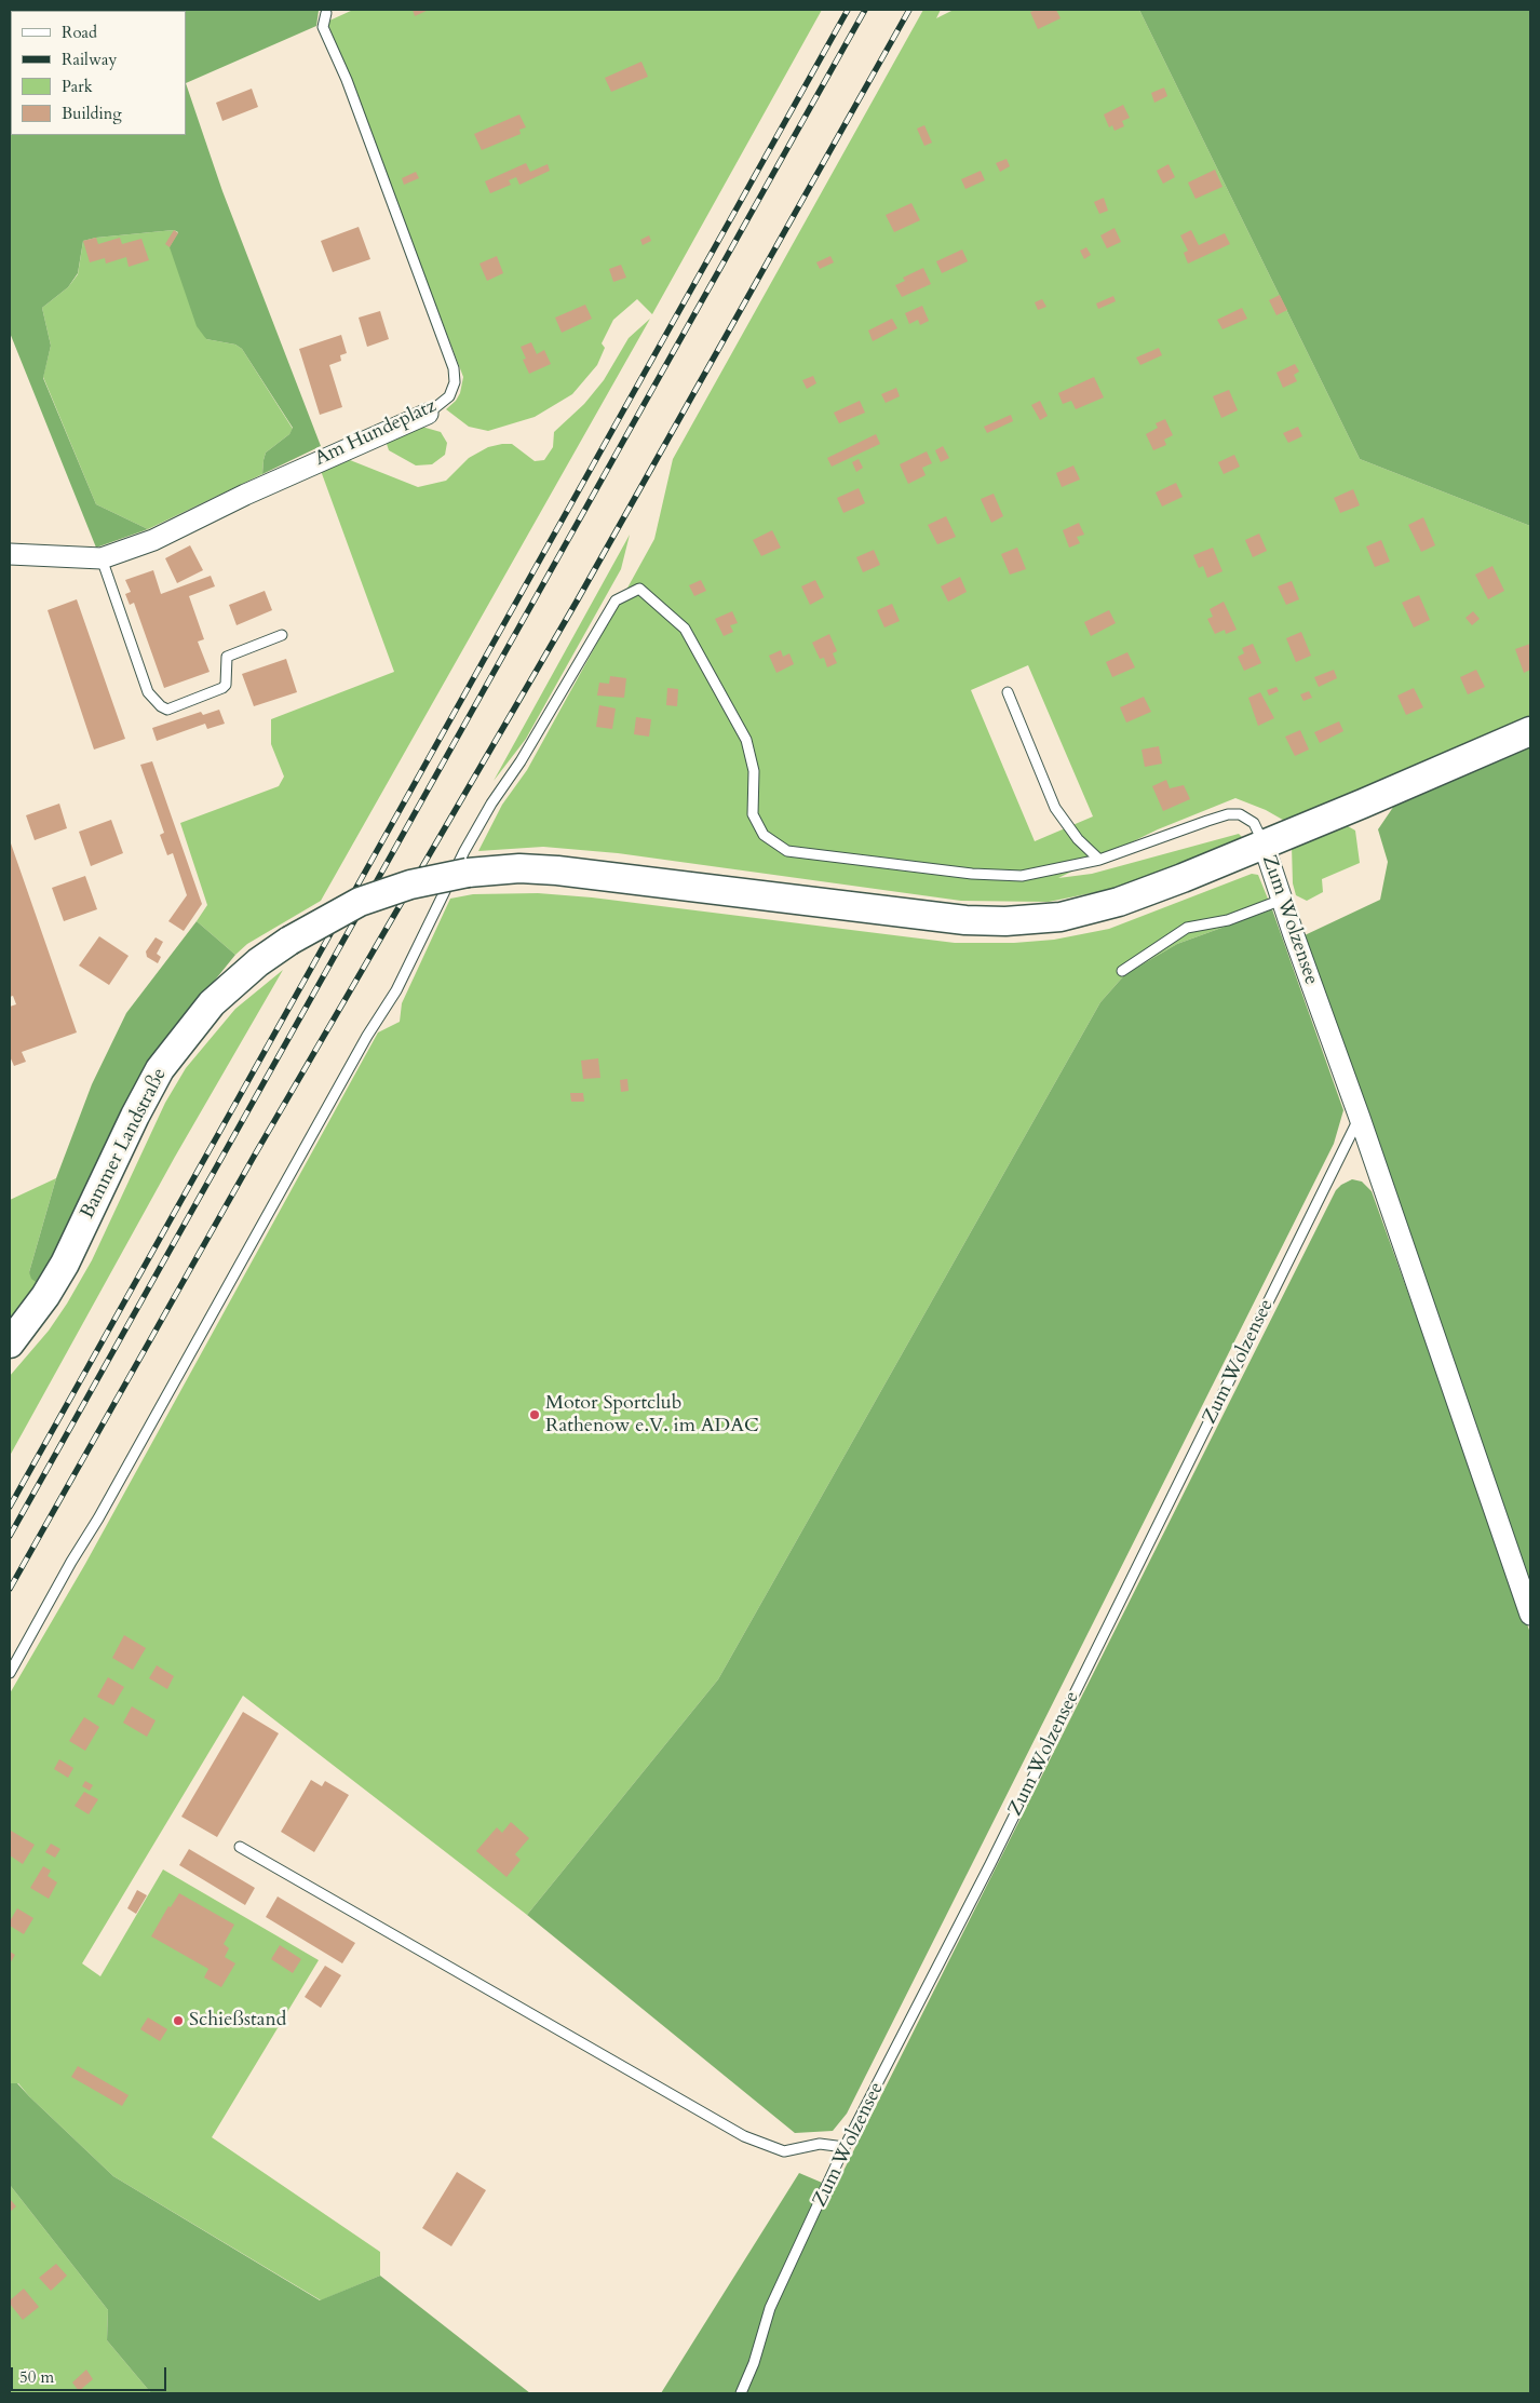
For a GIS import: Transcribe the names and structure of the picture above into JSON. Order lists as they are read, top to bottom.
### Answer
{
  "streets": {
    "main road": ["Bammer Landstraße"],
    "street": ["Am Hundeplatz", "Zum Wolzensee"]
  },
  "crossings": [
    ["Zum Wolzensee", "Bammer Landstraße"]
  ],
  "places": ["Motor Sportclub Rathenow e.V. im ADAC", "Schießstand"],
  "legend": [
    "Road",
    "Railway",
    "Park",
    "Building"
  ],
  "scale_bar": "50 m"
}
